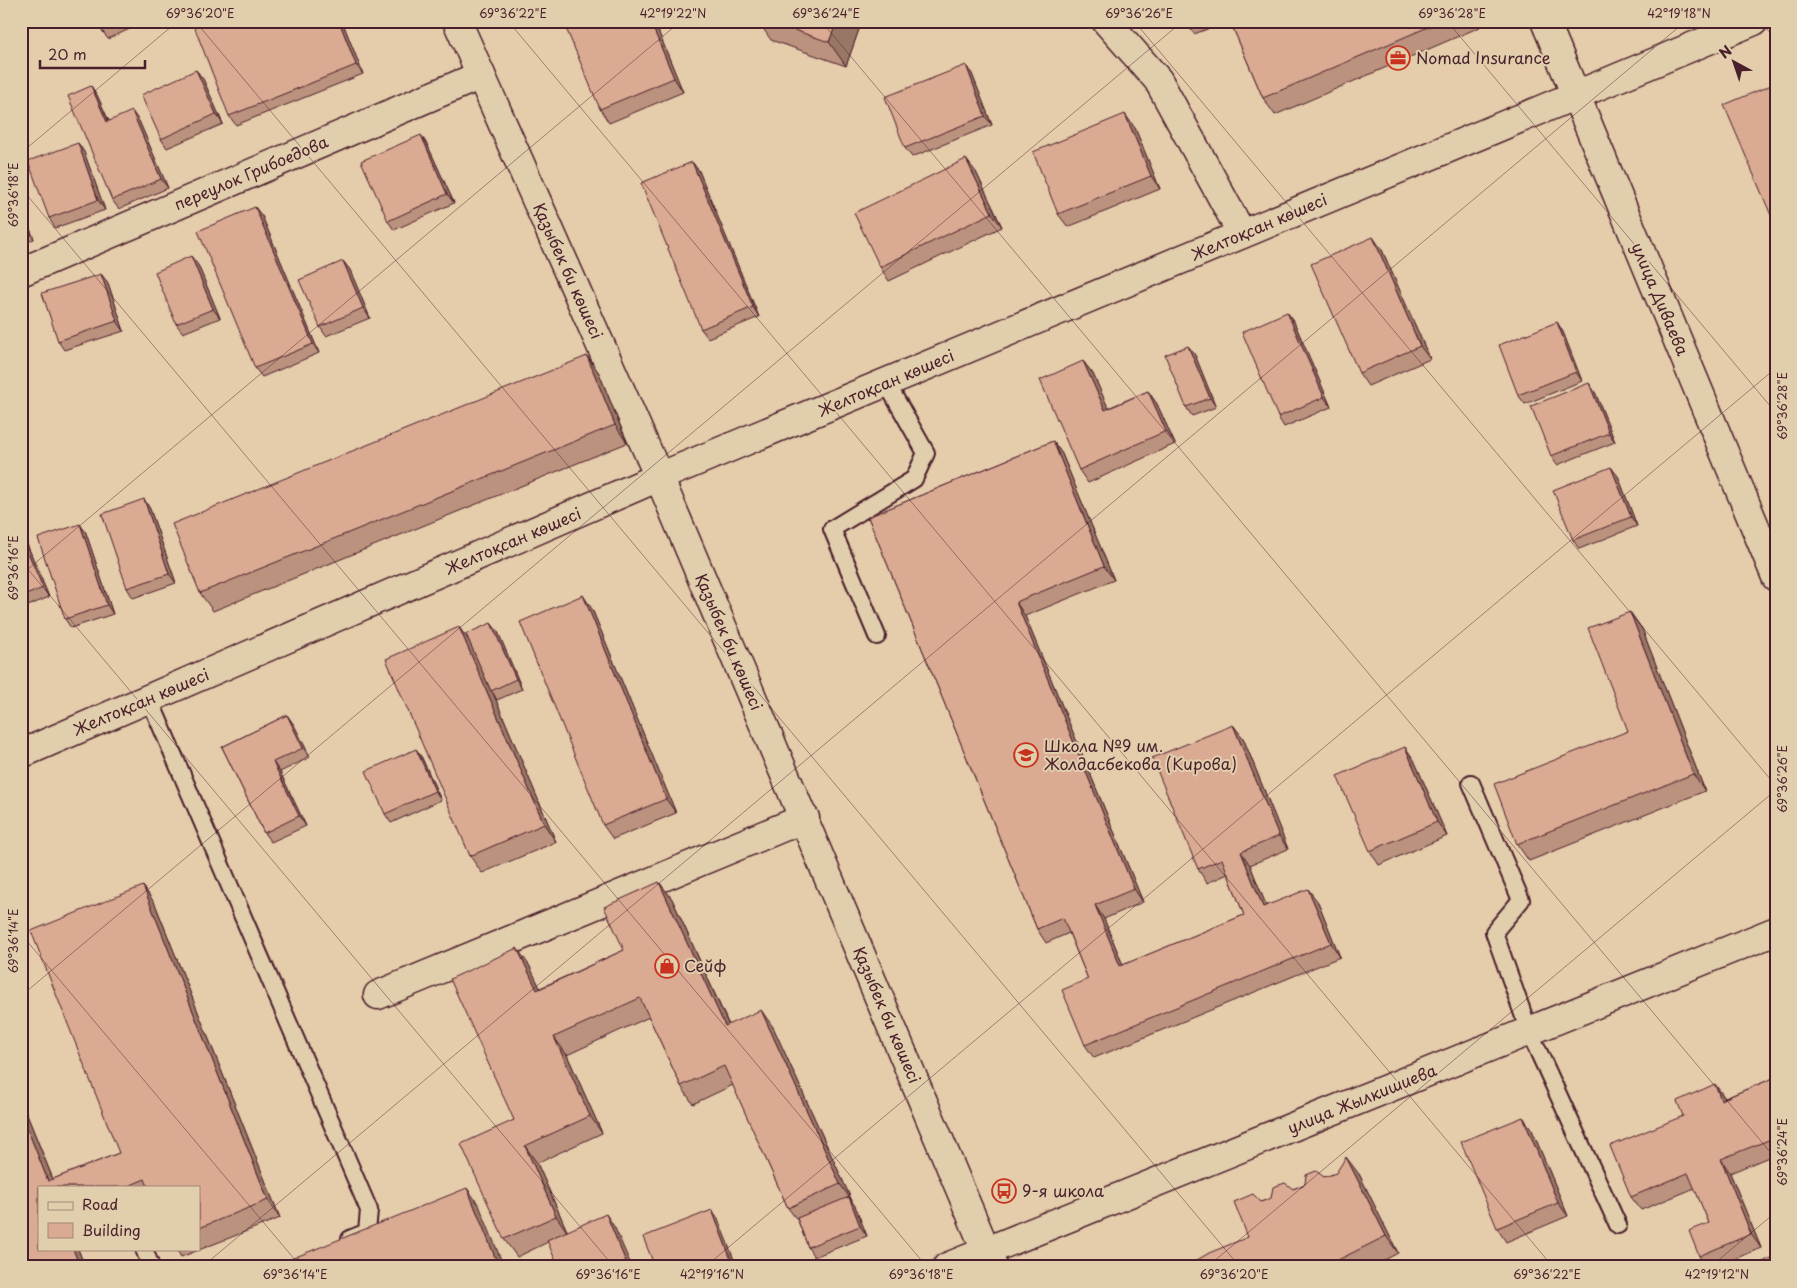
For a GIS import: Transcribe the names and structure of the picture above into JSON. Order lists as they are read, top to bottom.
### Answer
{
  "streets": {
    "street": [
      "переулок Грибоедова",
      "Желтоқсан көшесі",
      "Қазыбек би көшесі",
      "улица Диваева",
      "улица Жылкишиева"
    ]
  },
  "crossings": [
    ["переулок Грибоедова", "Қазыбек би көшесі"],
    ["Желтоқсан көшесі", "Қазыбек би көшесі"],
    ["Желтоқсан көшесі", "улица Диваева"],
    ["Қазыбек би көшесі", "улица Жылкишиева"]
  ],
  "places": {
    "office": ["Nomad Insurance"],
    "school or university": ["Школа №9 им. Жолдасбекова (Кирова)"],
    "shop": ["Сейф"],
    "bus stop": ["9-я школа"]
  },
  "legend": ["Road", "Building"],
  "scale_bar": "20 m",
  "north": "top left",
  "coordinates": [
    "69°36'20\"E",
    "69°36'22\"E",
    "42°19'22\"N",
    "69°36'24\"E",
    "69°36'26\"E",
    "69°36'28\"E",
    "42°19'18\"N",
    "69°36'18\"E",
    "69°36'16\"E",
    "69°36'14\"E",
    "42°19'16\"N",
    "42°19'12\"N"
  ]
}
